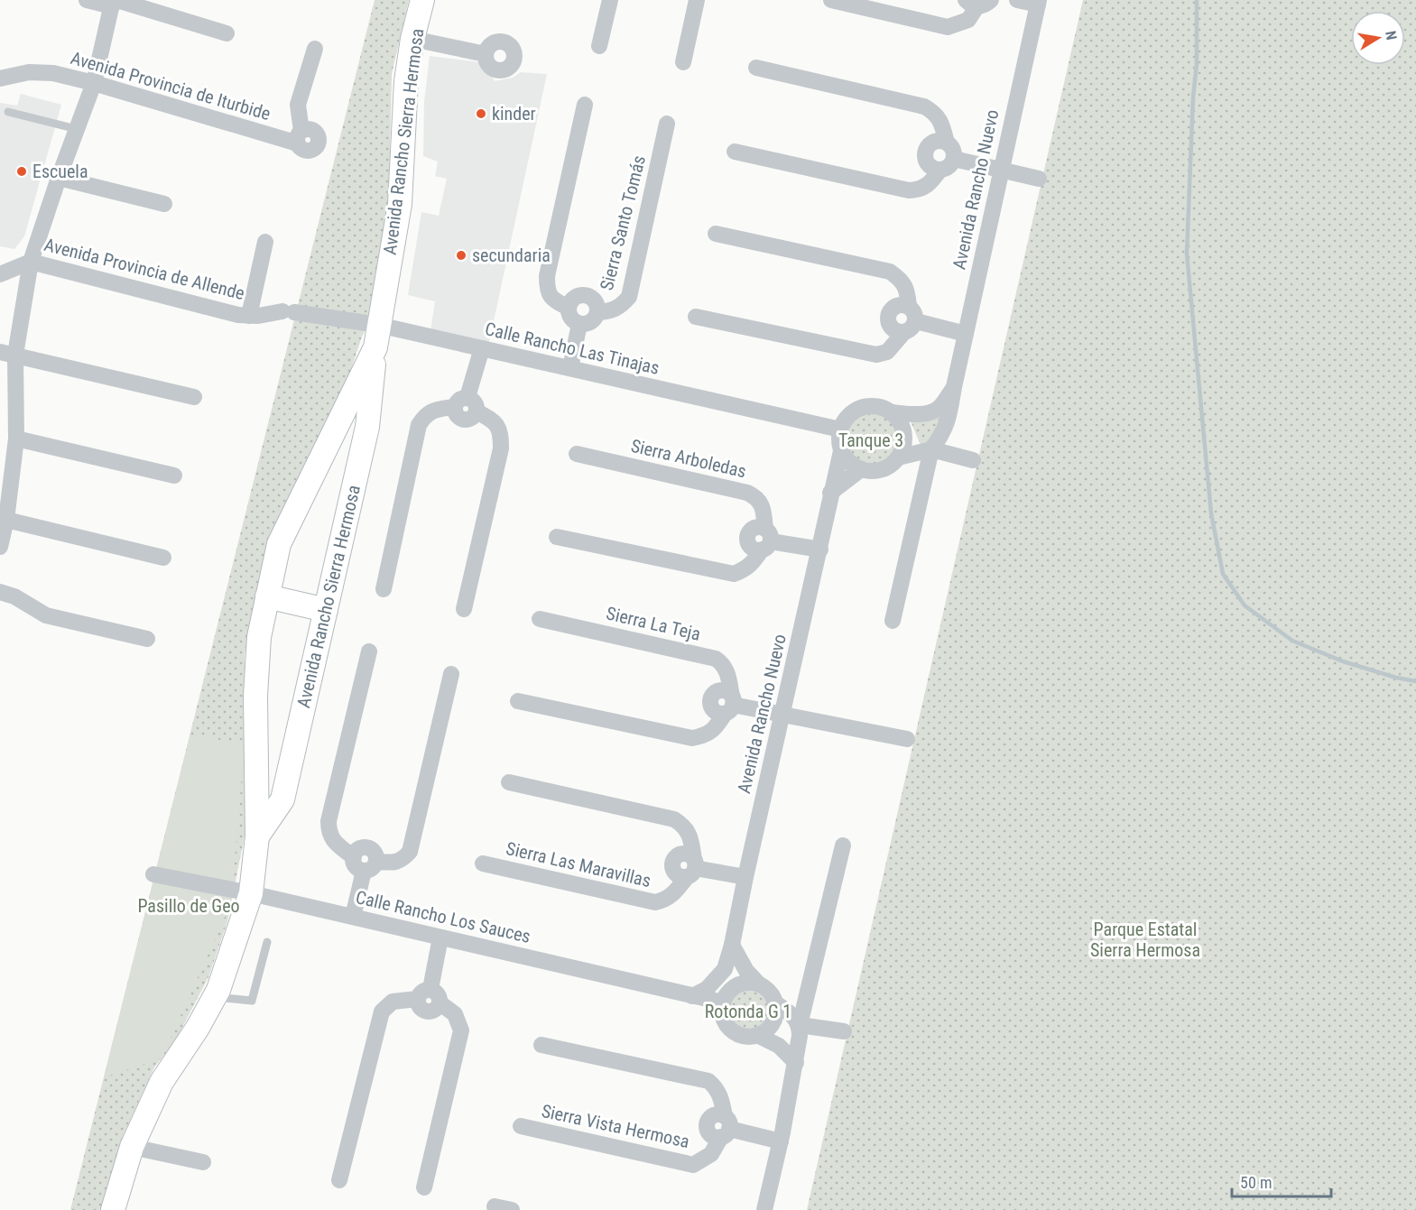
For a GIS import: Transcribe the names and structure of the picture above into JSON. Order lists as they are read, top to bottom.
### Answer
{
  "streets": {
    "street": [
      "Avenida Provincia de Iturbide",
      "Avenida Rancho Sierra Hermosa",
      "Avenida Rancho Nuevo",
      "Sierra Santo Tomás",
      "Avenida Provincia de Allende",
      "Calle Rancho Las Tinajas",
      "Sierra Arboledas",
      "Sierra La Teja",
      "Sierra Las Maravillas",
      "Calle Rancho Los Sauces",
      "Sierra Vista Hermosa"
    ]
  },
  "crossings": [
    ["Avenida Rancho Sierra Hermosa", "Calle Rancho Las Tinajas"],
    ["Avenida Rancho Sierra Hermosa", "Calle Rancho Los Sauces"],
    ["Avenida Rancho Nuevo", "Calle Rancho Las Tinajas"],
    ["Avenida Provincia de Allende", "Calle Rancho Las Tinajas"]
  ],
  "parks": [
    "Tanque 3",
    "Pasillo de Geo",
    "Parque Estatal Sierra Hermosa",
    "Rotonda G 1"
  ],
  "places": ["kinder", "Escuela", "secundaria"],
  "scale_bar": "50 m",
  "north": "right"
}
